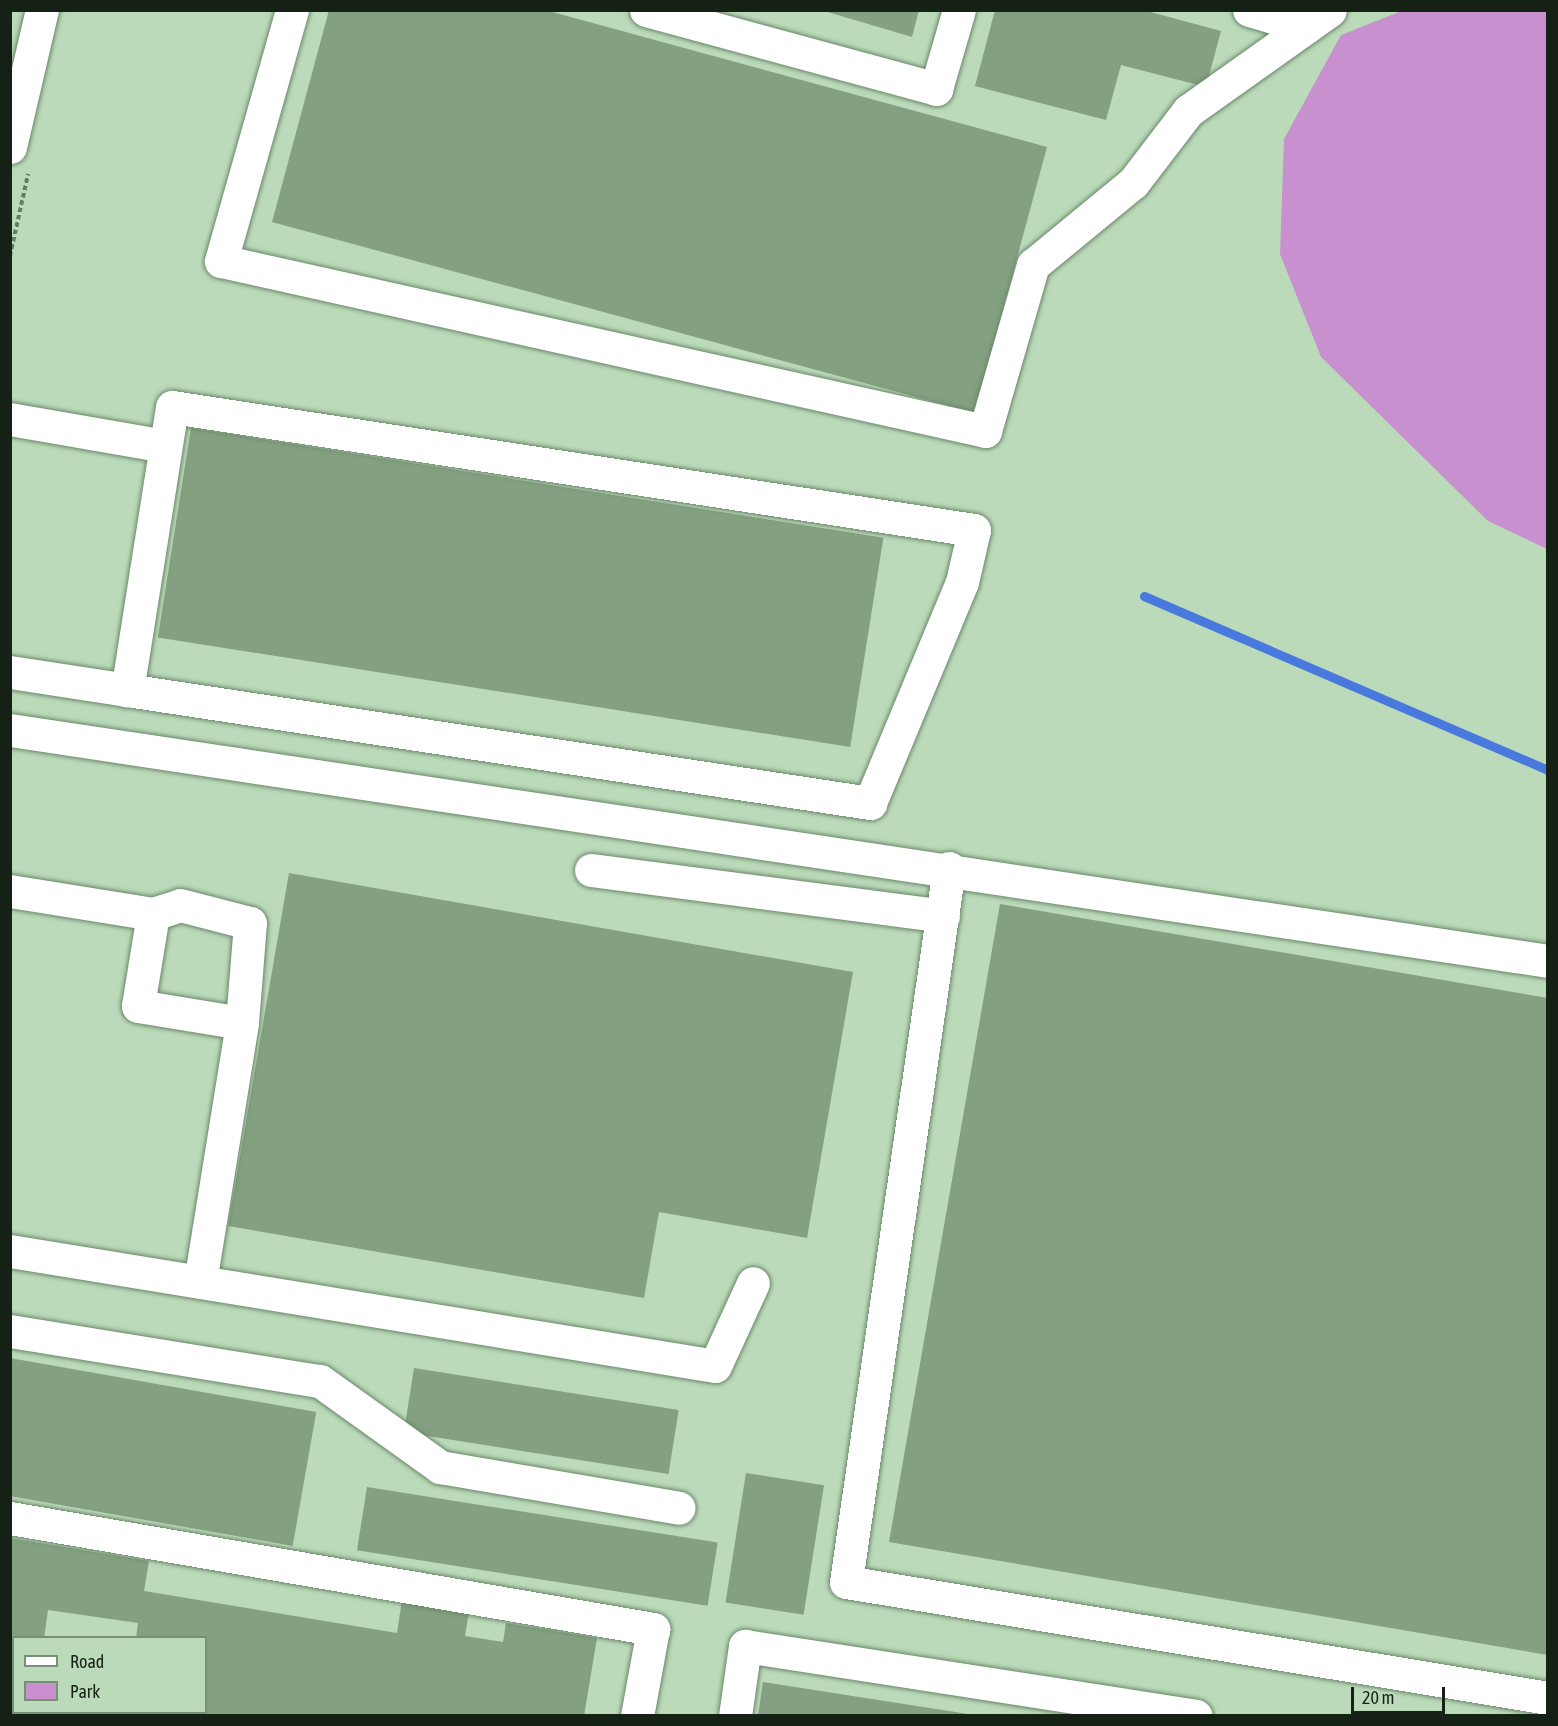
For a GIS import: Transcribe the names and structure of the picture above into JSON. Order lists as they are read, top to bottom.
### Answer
{
  "legend": ["Road", "Park"],
  "scale_bar": "20 m"
}
